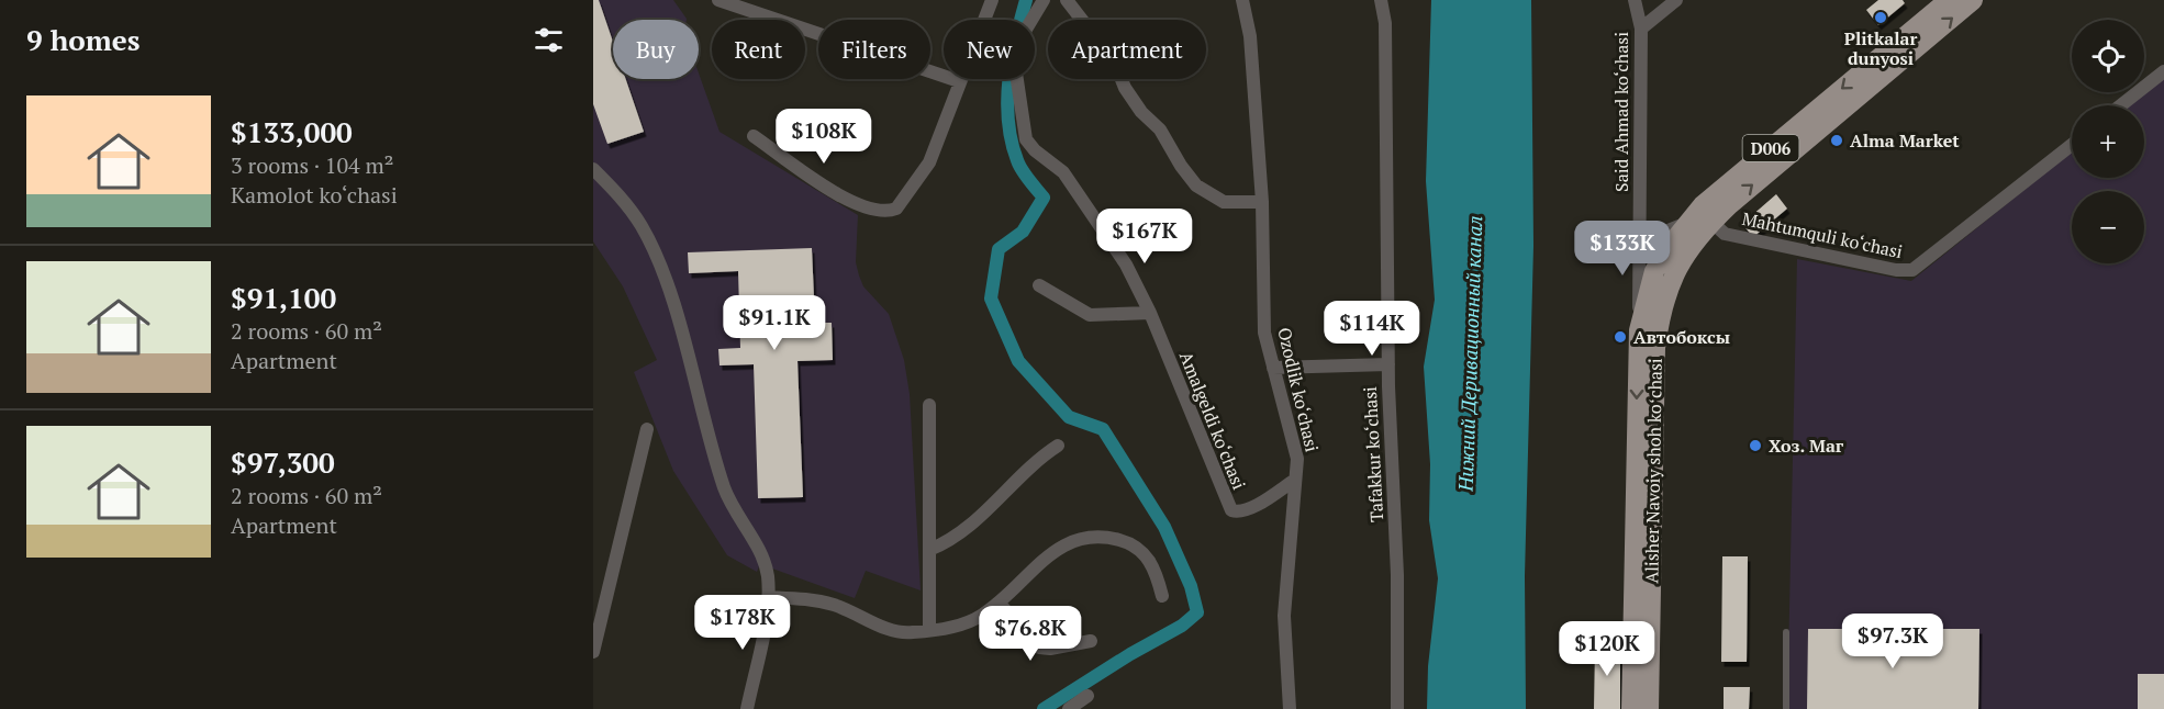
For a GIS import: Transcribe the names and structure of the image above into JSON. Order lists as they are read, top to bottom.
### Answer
{
  "streets": {
    "main road": ["D006", "Alisher Navoiy shoh koʻchasi"],
    "street": [
      "Said Ahmad ko‘chasi",
      "Mahtumquli ko‘chasi",
      "Ozodlik ko‘chasi",
      "Amalgeldi ko‘chasi",
      "Tafakkur ko‘chasi"
    ]
  },
  "crossings": [
    ["Said Ahmad ko‘chasi", "D006"],
    ["Said Ahmad ko‘chasi", "Alisher Navoiy shoh koʻchasi"],
    ["D006", "Mahtumquli ko‘chasi"],
    ["D006", "Alisher Navoiy shoh koʻchasi"],
    ["Mahtumquli ko‘chasi", "Alisher Navoiy shoh koʻchasi"],
    ["Ozodlik ko‘chasi", "Amalgeldi ko‘chasi"]
  ],
  "water": ["Нижний Деривационный канал"],
  "places": [
    "Plitkalar dunyosi",
    "Alma Market",
    "Автобоксы",
    "Хоз. Маг"
  ],
  "page": {
    "heading": "9 homes",
    "map_buttons": ["+", "−"],
    "chip": [
      "Buy",
      "Rent",
      "Filters",
      "New",
      "Apartment"
    ],
    "list": [
      {
        "name": "$133,000",
        "note": "3 rooms · 104 m² · Kamolot ko‘chasi"
      },
      {
        "name": "$91,100",
        "note": "2 rooms · 60 m² · Apartment"
      },
      {
        "name": "$97,300",
        "note": "2 rooms · 60 m² · Apartment"
      }
    ],
    "price": [
      "$108K",
      "$167K",
      "$133K",
      "$91.1K",
      "$114K",
      "$178K",
      "$76.8K",
      "$97.3K",
      "$120K"
    ]
  }
}
